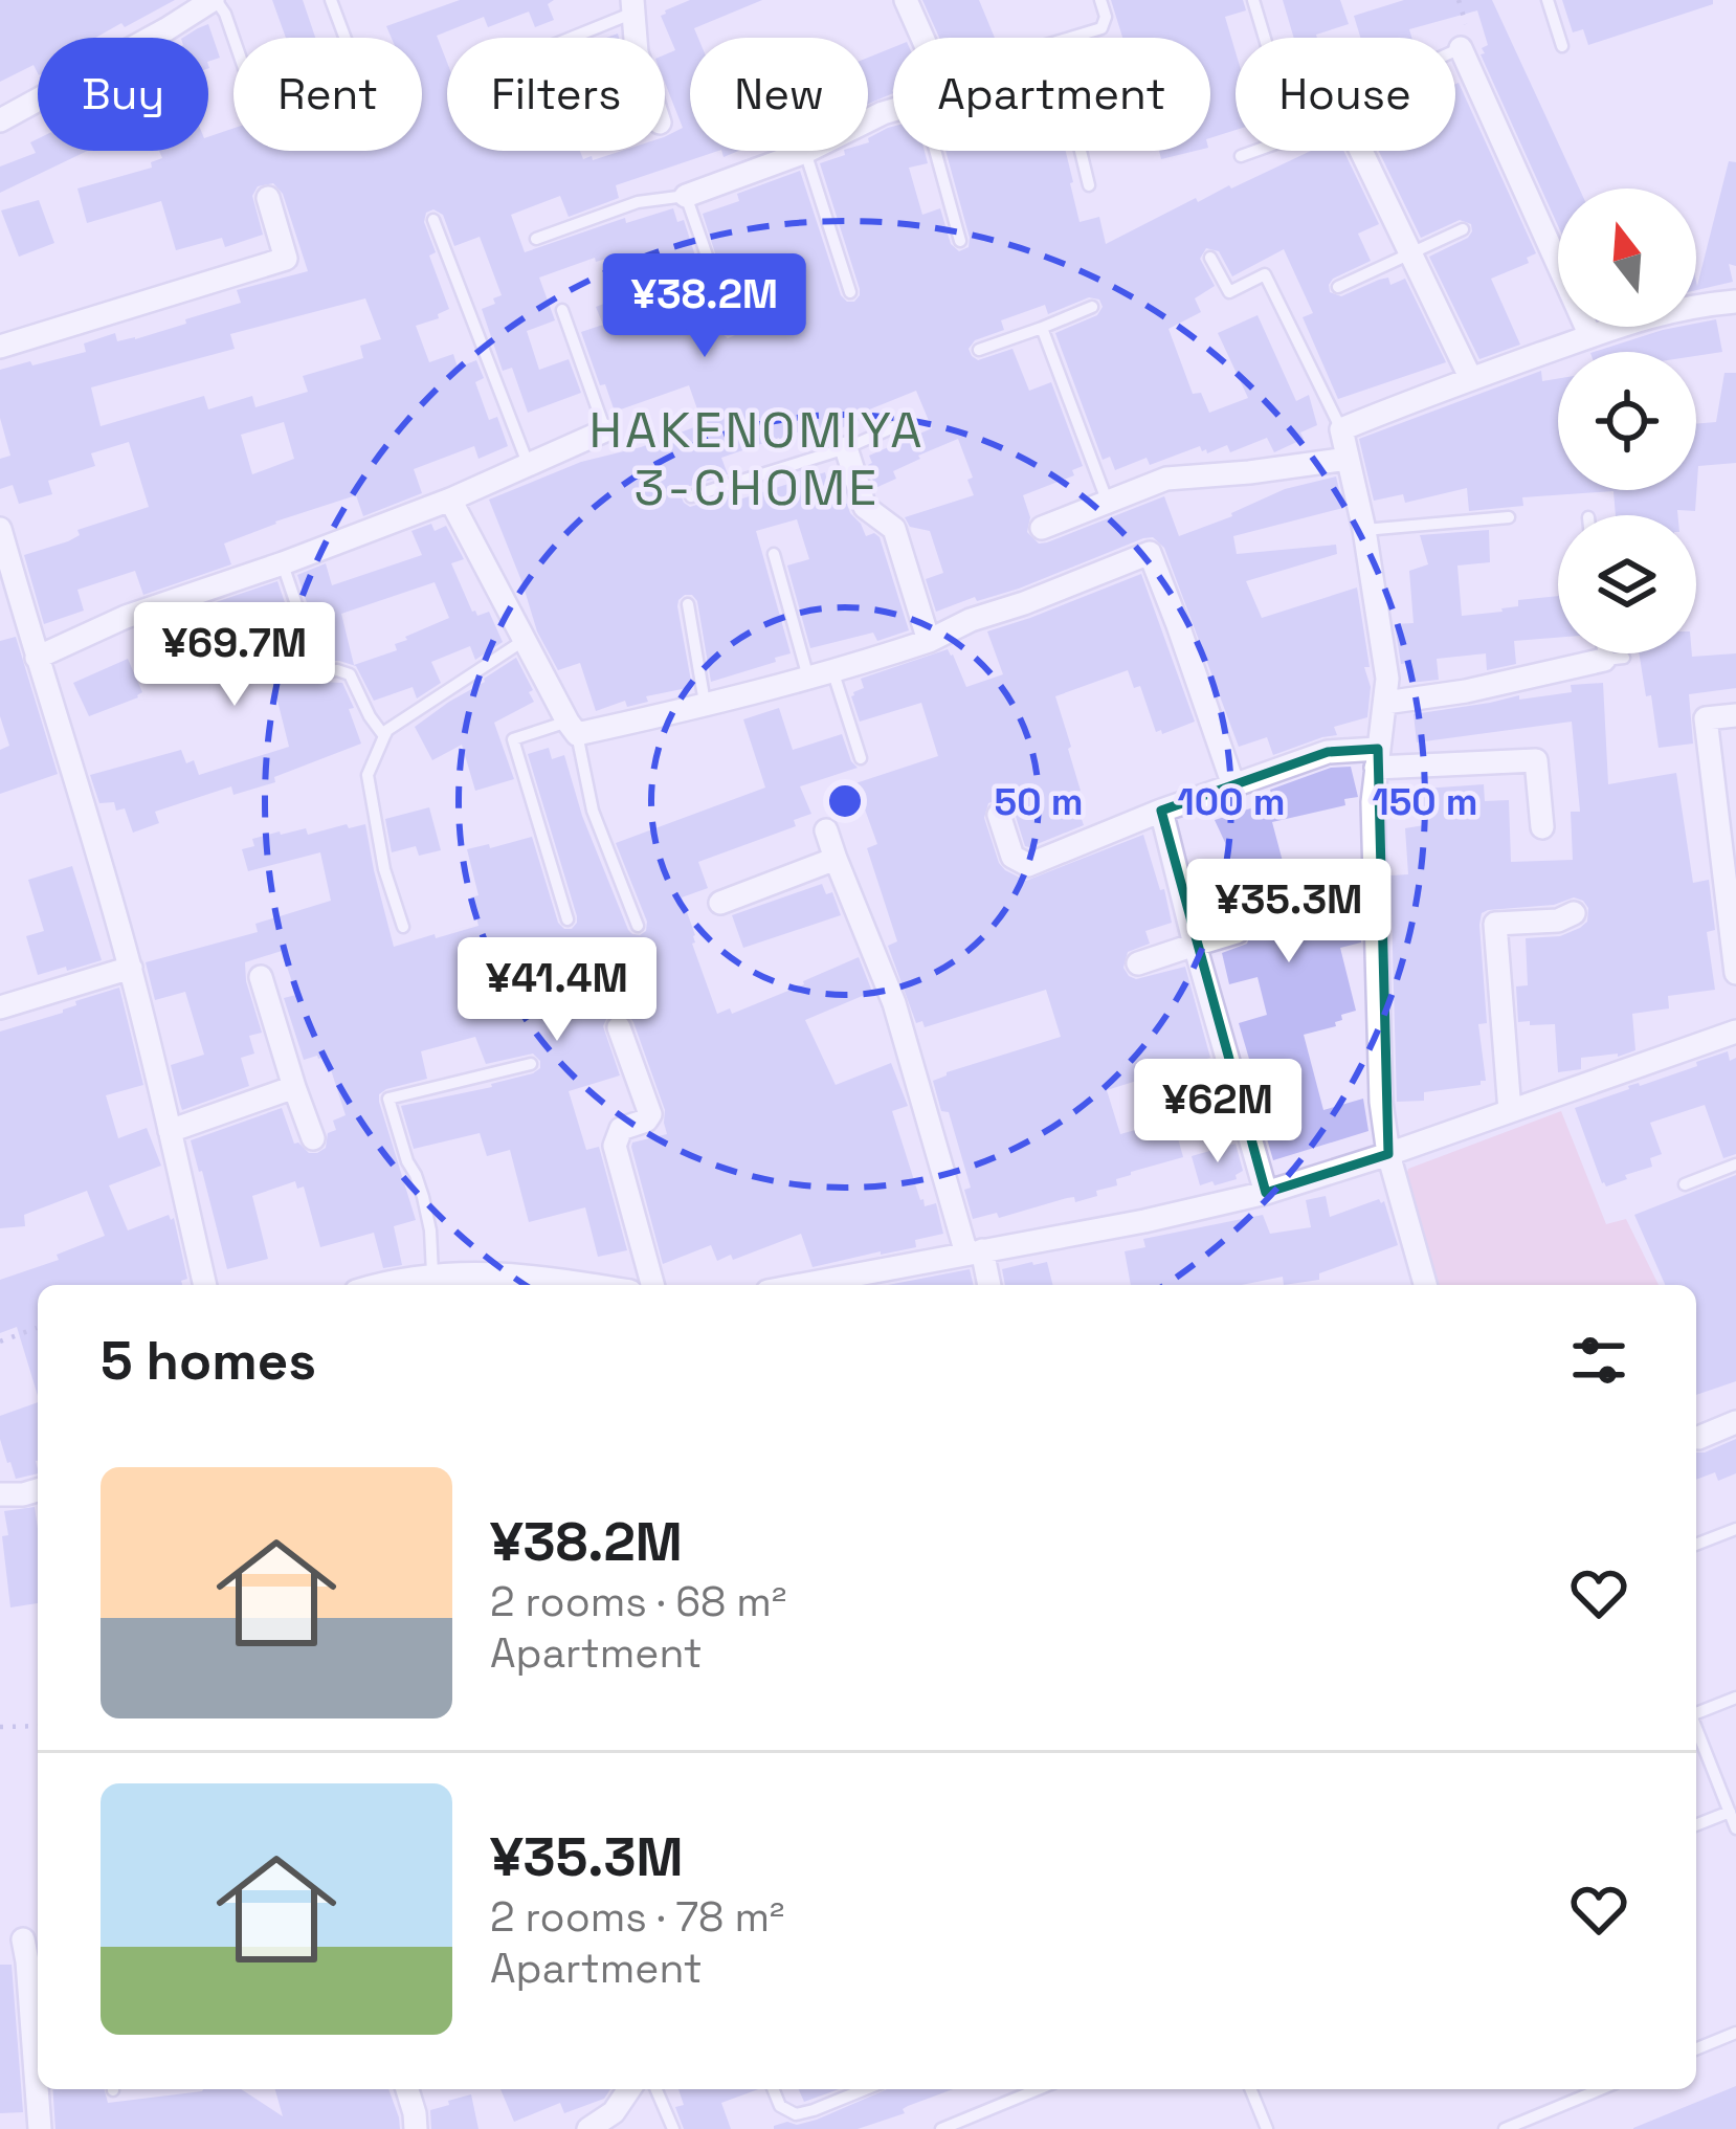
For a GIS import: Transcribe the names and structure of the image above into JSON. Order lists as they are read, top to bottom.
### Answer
{
  "districts": ["HAKENOMIYA 3-CHOME"],
  "north": "top",
  "page": {
    "chip": [
      "Buy",
      "Rent",
      "Filters",
      "New",
      "Apartment",
      "House"
    ],
    "price": [
      "¥38.2M",
      "¥69.7M",
      "¥35.3M",
      "¥41.4M",
      "¥62M"
    ],
    "heading": "5 homes",
    "list": [
      {
        "name": "¥38.2M",
        "note": "2 rooms · 68 m² · Apartment"
      },
      {
        "name": "¥35.3M",
        "note": "2 rooms · 78 m² · Apartment"
      }
    ]
  },
  "rings": ["50 m", "100 m", "150 m"]
}
